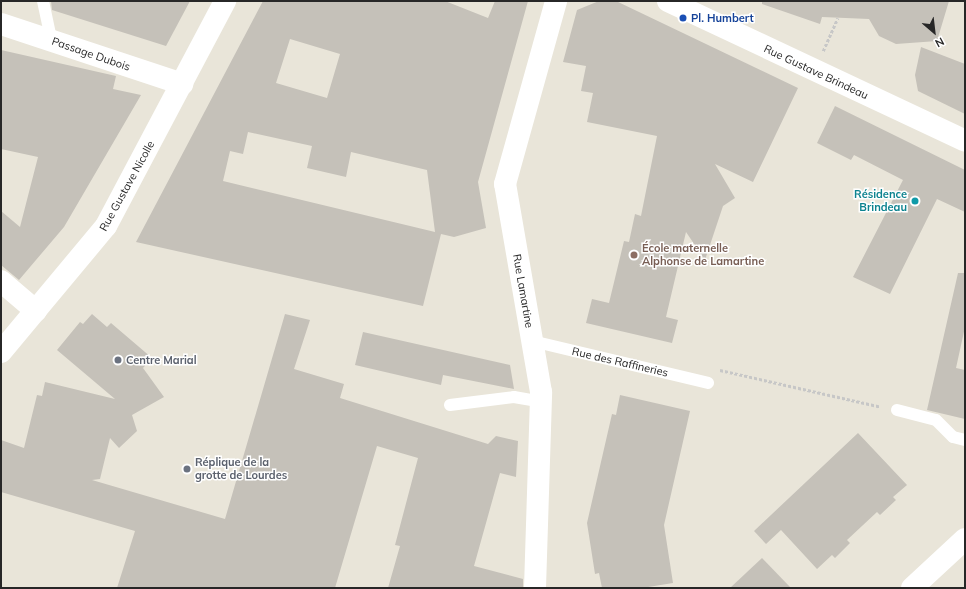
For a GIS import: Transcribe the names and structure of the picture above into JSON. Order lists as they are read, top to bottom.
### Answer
{
  "streets": {
    "street": [
      "Passage Dubois",
      "Rue Gustave Brindeau",
      "Rue Gustave Nicolle",
      "Rue Lamartine"
    ],
    "lane": ["Rue des Raffineries"]
  },
  "crossings": [
    ["Passage Dubois", "Rue Gustave Nicolle"],
    ["Rue Lamartine", "Rue des Raffineries"]
  ],
  "places": [
    "Pl. Humbert",
    "Résidence Brindeau",
    "École maternelle Alphonse de Lamartine",
    "Centre Marial",
    "Réplique de la grotte de Lourdes"
  ],
  "north": "bottom right"
}
